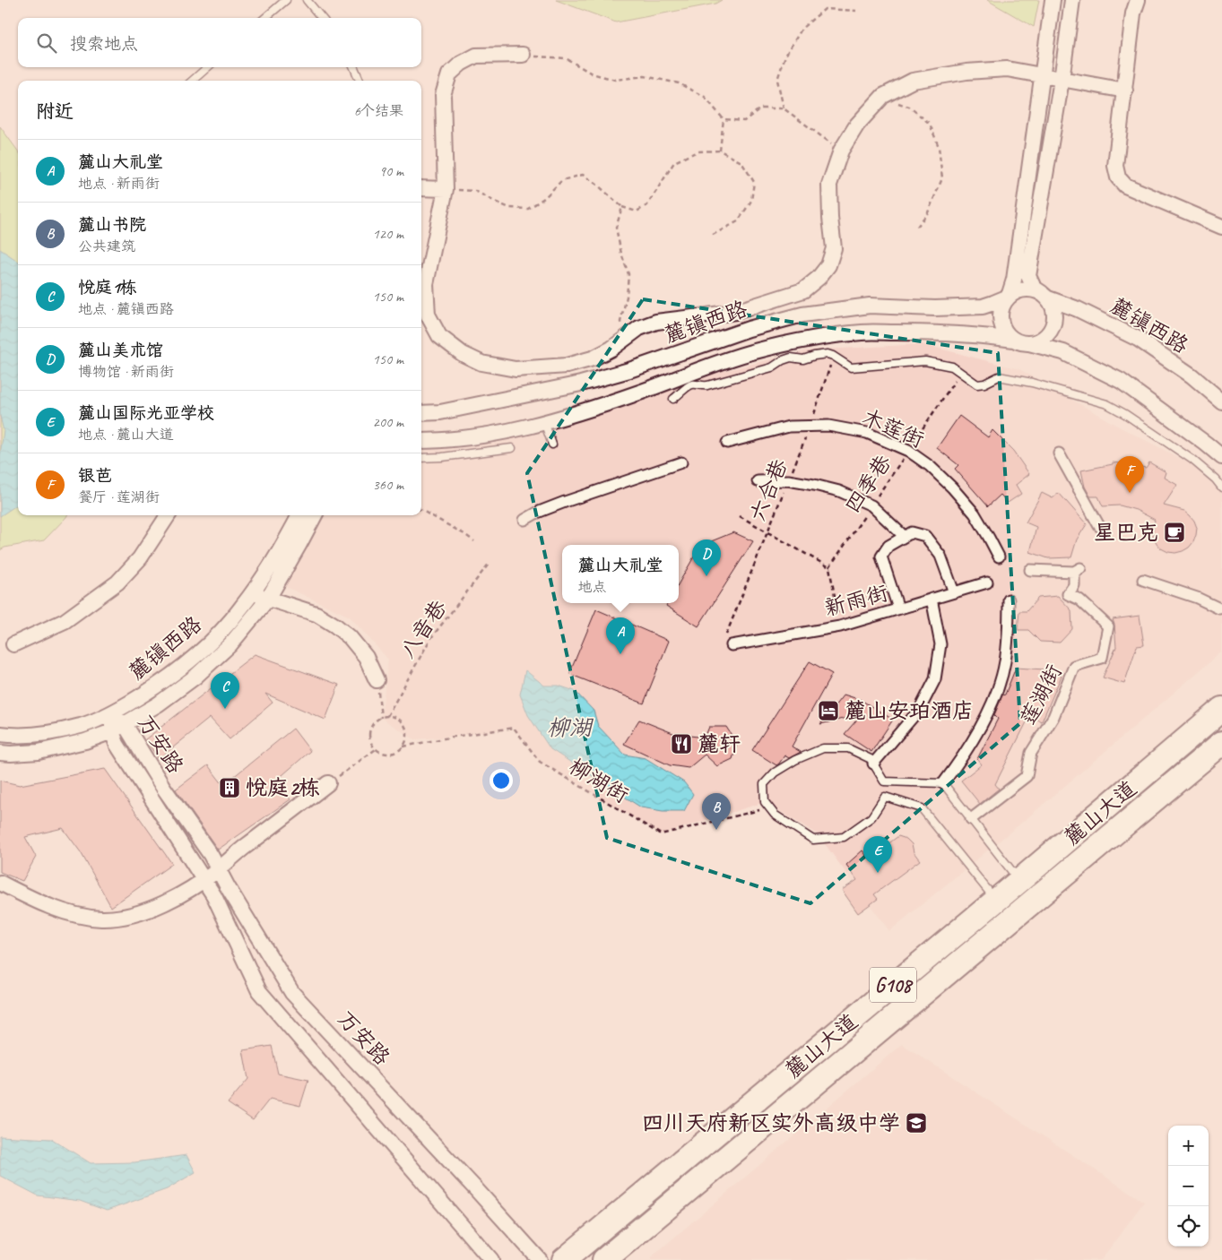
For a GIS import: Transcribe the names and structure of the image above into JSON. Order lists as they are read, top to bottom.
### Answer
{
  "streets": {
    "highway": ["麓山大道", "G108"],
    "street": [
      "麓镇西路",
      "木莲街",
      "新雨街",
      "莲湖街",
      "万安路"
    ],
    "path": [
      "四季巷",
      "六合巷",
      "八音巷",
      "柳湖街"
    ]
  },
  "crossings": [
    ["麓镇西路", "万安路"],
    ["木莲街", "四季巷"],
    ["木莲街", "六合巷"],
    ["八音巷", "柳湖街"]
  ],
  "water": ["柳湖"],
  "places": {
    "cafe": ["星巴克"],
    "hotel": ["麓山安珀酒店"],
    "restaurant": ["麓轩"],
    "building": ["悦庭2栋"],
    "school or university": ["四川天府新区实外高级中学"]
  },
  "page": {
    "search": "搜索地点",
    "heading": ["附近", "6个结果"],
    "list": [
      {
        "mark": "A",
        "name": "麓山大礼堂",
        "note": "地点 · 新雨街",
        "value": "90 m"
      },
      {
        "mark": "B",
        "name": "麓山书院",
        "note": "公共建筑",
        "value": "120 m"
      },
      {
        "mark": "C",
        "name": "悦庭1栋",
        "note": "地点 · 麓镇西路",
        "value": "150 m"
      },
      {
        "mark": "D",
        "name": "麓山美术馆",
        "note": "博物馆 · 新雨街",
        "value": "150 m"
      },
      {
        "mark": "E",
        "name": "麓山国际光亚学校",
        "note": "地点 · 麓山大道",
        "value": "200 m"
      },
      {
        "mark": "F",
        "name": "银芭",
        "note": "餐厅 · 莲湖街",
        "value": "360 m"
      }
    ],
    "pins": [
      "F",
      "D",
      "A",
      "C",
      "B",
      "E"
    ],
    "popup": ["麓山大礼堂", "地点"],
    "map_buttons": ["+", "−"]
  }
}
